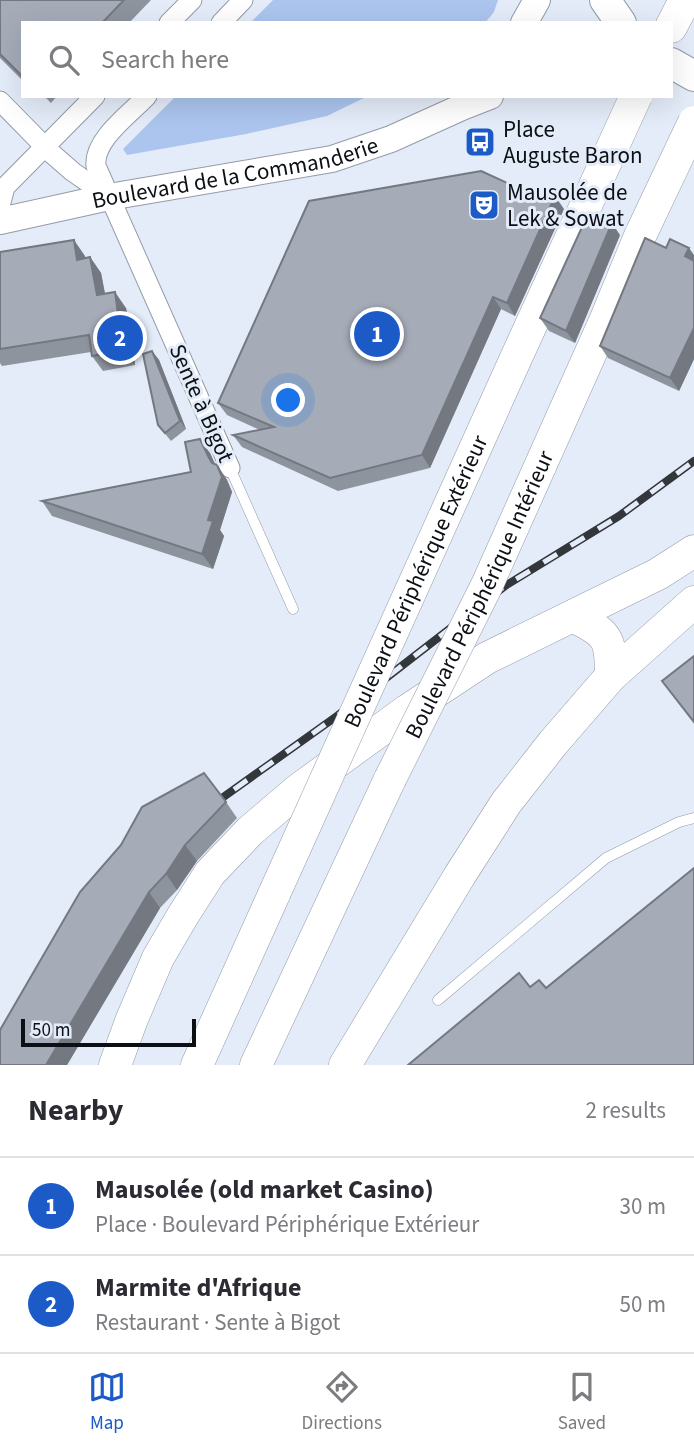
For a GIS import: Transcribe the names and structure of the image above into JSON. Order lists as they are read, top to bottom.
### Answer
{
  "streets": {
    "highway": ["Boulevard Périphérique Extérieur", "Boulevard Périphérique Intérieur"],
    "main road": ["Boulevard de la Commanderie"],
    "street": ["Sente à Bigot"]
  },
  "crossings": [
    ["Boulevard de la Commanderie", "Sente à Bigot"]
  ],
  "places": {
    "bus stop": ["Place Auguste Baron"],
    "theatre": ["Mausolée de Lek & Sowat"]
  },
  "scale_bar": "50 m",
  "page": {
    "search": "Search here",
    "pins": ["1", "2"],
    "scale": "50 m",
    "heading": ["Nearby", "2 results"],
    "list": [
      {
        "mark": "1",
        "name": "Mausolée (old market Casino)",
        "note": "Place · Boulevard Périphérique Extérieur",
        "value": "30 m"
      },
      {
        "mark": "2",
        "name": "Marmite d'Afrique",
        "note": "Restaurant · Sente à Bigot",
        "value": "50 m"
      }
    ],
    "nav": ["Map", "Directions", "Saved"]
  }
}
